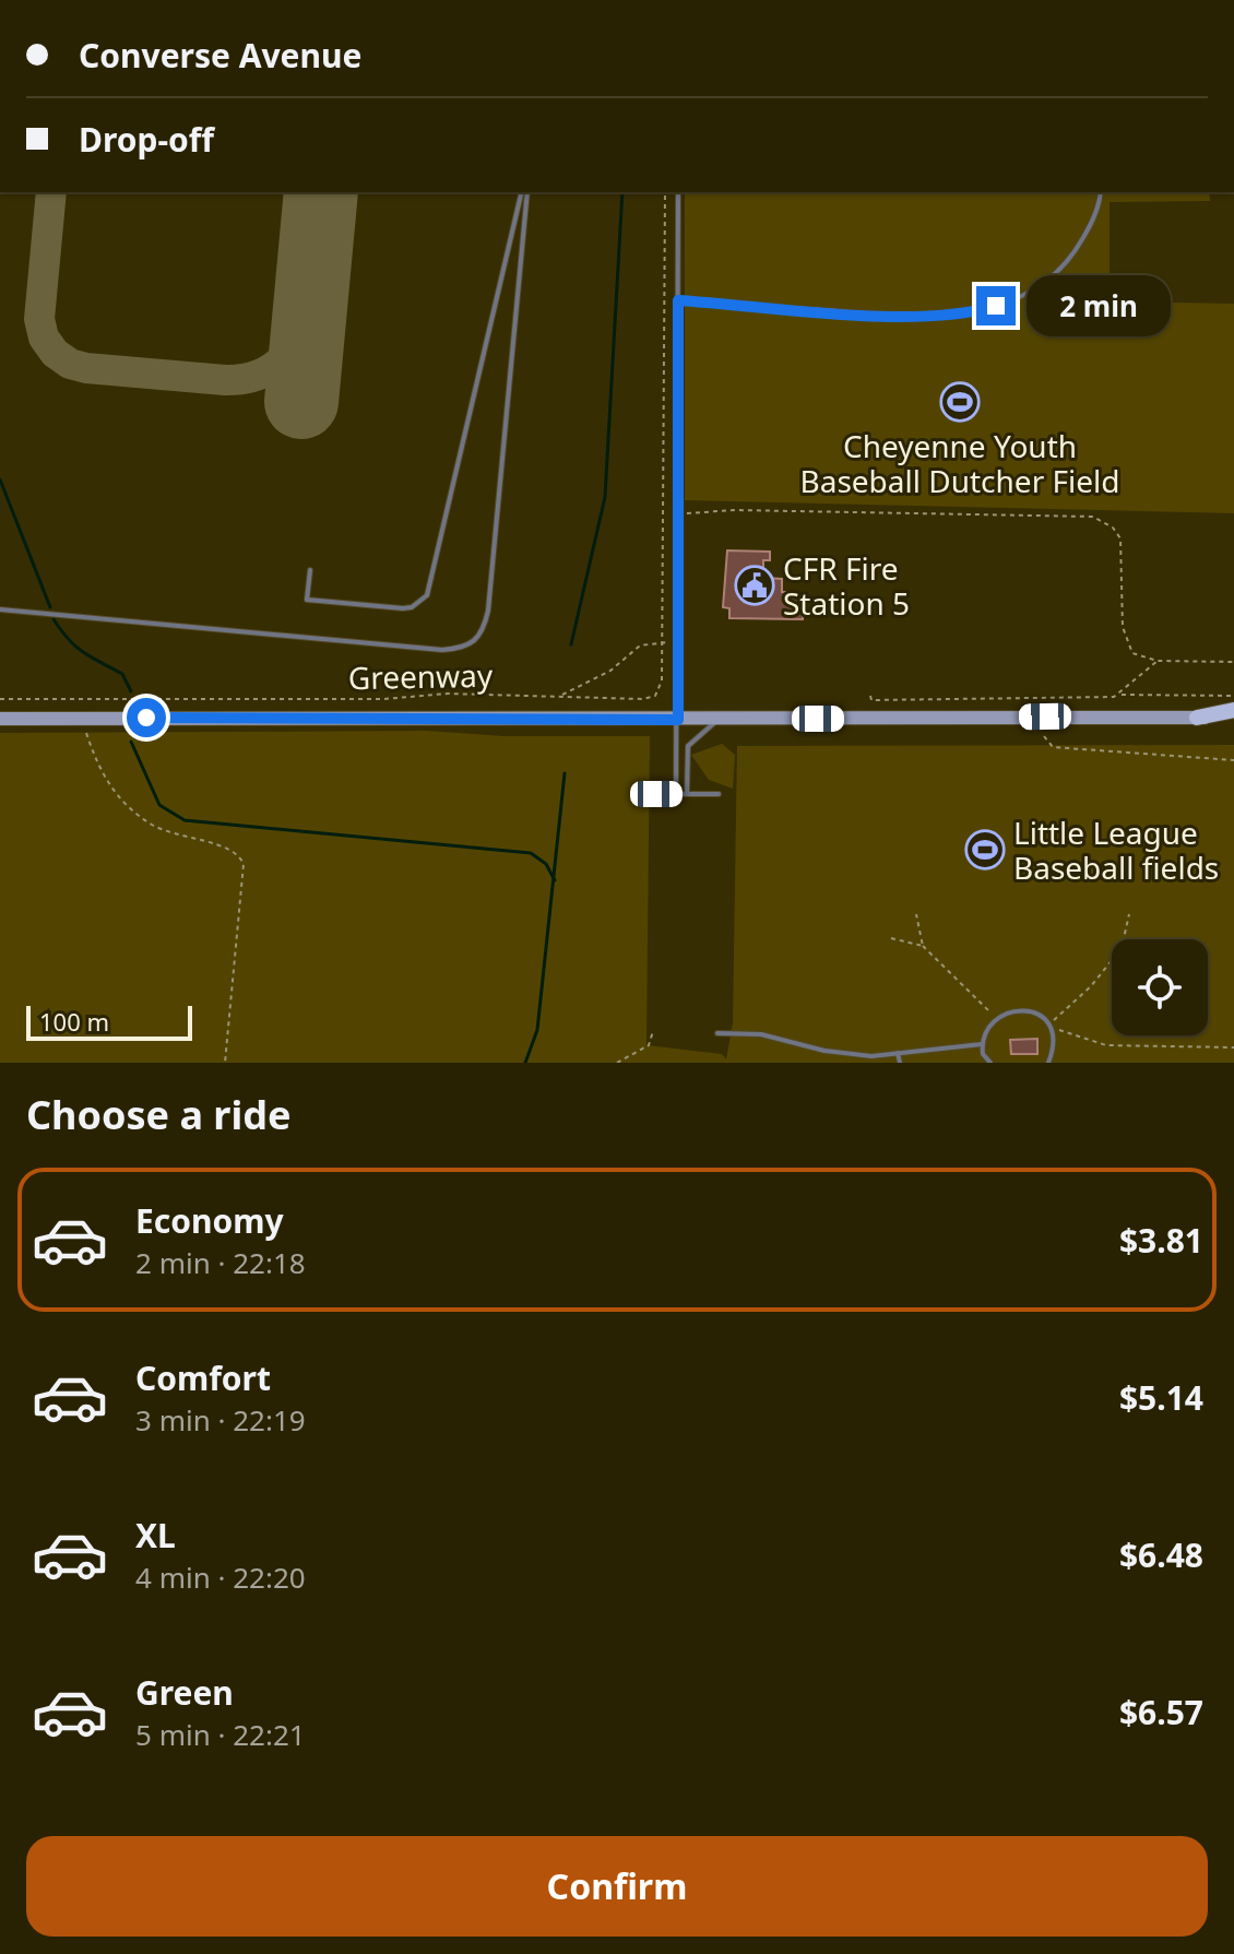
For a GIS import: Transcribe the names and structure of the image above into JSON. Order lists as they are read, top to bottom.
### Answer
{
  "streets": {
    "path": ["Greenway"]
  },
  "places": {
    "sports": ["Cheyenne Youth Baseball Dutcher Field", "Little League Baseball fields"],
    "public building": ["CFR Fire Station 5"]
  },
  "scale_bar": "100 m",
  "page": {
    "banner": ["Converse Avenue", "Drop-off"],
    "bubble": "2 min",
    "scale": "100 m",
    "heading": "Choose a ride",
    "list": [
      {
        "name": "Economy",
        "note": "2 min · 22:18",
        "value": "$3.81"
      },
      {
        "name": "Comfort",
        "note": "3 min · 22:19",
        "value": "$5.14"
      },
      {
        "name": "XL",
        "note": "4 min · 22:20",
        "value": "$6.48"
      },
      {
        "name": "Green",
        "note": "5 min · 22:21",
        "value": "$6.57"
      }
    ],
    "buttons": "Confirm"
  }
}
